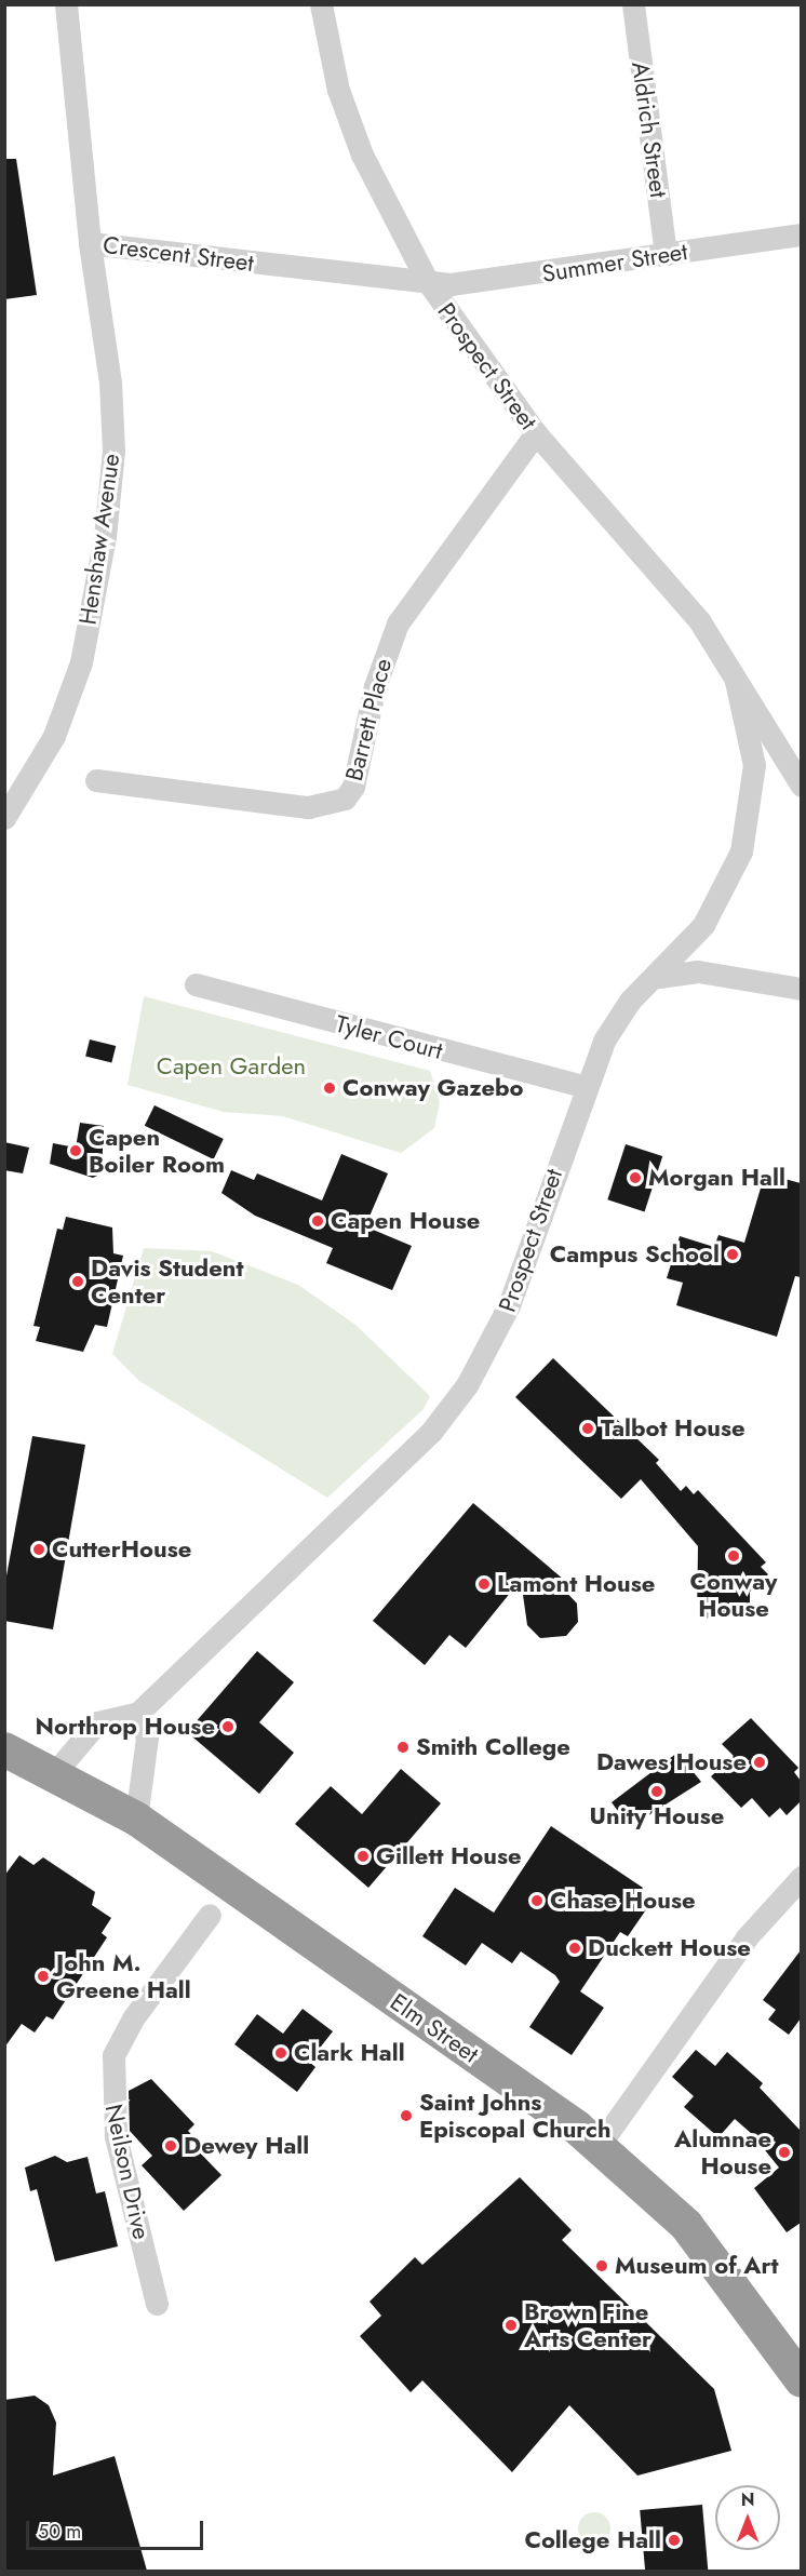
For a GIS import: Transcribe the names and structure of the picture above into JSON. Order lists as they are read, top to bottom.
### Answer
{
  "streets": {
    "highway": ["Elm Street"],
    "street": [
      "Aldrich Street",
      "Crescent Street",
      "Summer Street",
      "Prospect Street",
      "Henshaw Avenue",
      "Barrett Place",
      "Tyler Court",
      "Neilson Drive"
    ]
  },
  "crossings": [
    ["Aldrich Street", "Summer Street"],
    ["Crescent Street", "Summer Street"],
    ["Crescent Street", "Prospect Street"],
    ["Crescent Street", "Henshaw Avenue"],
    ["Summer Street", "Prospect Street"],
    ["Prospect Street", "Barrett Place"],
    ["Prospect Street", "Tyler Court"]
  ],
  "parks": ["Capen Garden"],
  "places": [
    "Conway Gazebo",
    "Capen Boiler Room",
    "Morgan Hall",
    "Capen House",
    "Campus School",
    "Davis Student Center",
    "Talbot House",
    "CutterHouse",
    "Conway House",
    "Lamont House",
    "Northrop House",
    "Smith College",
    "Dawes House",
    "Unity House",
    "Gillett House",
    "Chase House",
    "Duckett House",
    "John M. Greene Hall",
    "Clark Hall",
    "Saint Johns Episcopal Church",
    "Dewey Hall",
    "Alumnae House",
    "Museum of Art",
    "Brown Fine Arts Center",
    "College Hall"
  ],
  "scale_bar": "50 m",
  "north": "top"
}
